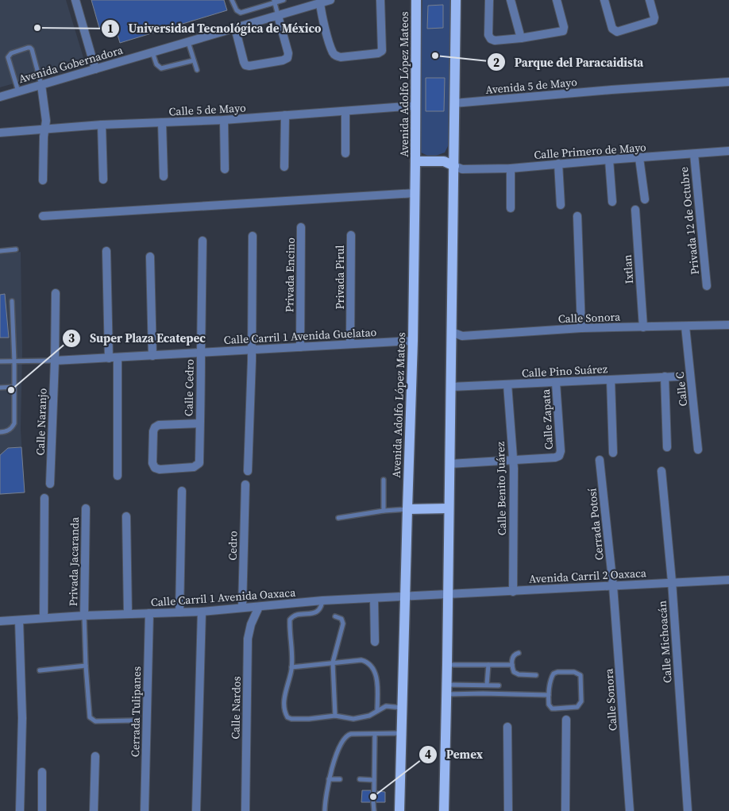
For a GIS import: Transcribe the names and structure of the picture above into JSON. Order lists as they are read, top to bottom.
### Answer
{
  "streets": {
    "main road": ["Avenida Adolfo López Mateos"],
    "street": [
      "Avenida Gobernadora",
      "Avenida 5 de Mayo",
      "Calle 5 de Mayo",
      "Calle Primero de Mayo",
      "Privada 12 de Octubre",
      "Ixtlan",
      "Privada Encino",
      "Privada Pirul",
      "Calle Sonora",
      "Calle Carril 1 Avenida Guelatao",
      "Calle Pino Suárez",
      "Calle Cedro",
      "Calle C",
      "Calle Zapata",
      "Calle Naranjo",
      "Calle Benito Juárez",
      "Cerrada Potosí",
      "Cedro",
      "Privada Jacaranda",
      "Avenida Carril 2 Oaxaca",
      "Calle Carril 1 Avenida Oaxaca",
      "Calle Michoacán",
      "Calle Nardos",
      "Cerrada Tulipanes"
    ]
  },
  "crossings": [
    ["Avenida Adolfo López Mateos", "Calle 5 de Mayo"],
    ["Avenida Adolfo López Mateos", "Calle Carril 1 Avenida Guelatao"],
    ["Avenida Adolfo López Mateos", "Calle Carril 1 Avenida Oaxaca"],
    ["Calle Primero de Mayo", "Privada 12 de Octubre"],
    ["Ixtlan", "Calle Sonora"],
    ["Privada Encino", "Calle Carril 1 Avenida Guelatao"],
    ["Privada Pirul", "Calle Carril 1 Avenida Guelatao"],
    ["Calle Sonora", "Calle C"],
    ["Calle Sonora", "Cerrada Potosí"],
    ["Calle Sonora", "Avenida Carril 2 Oaxaca"],
    ["Calle Carril 1 Avenida Guelatao", "Calle Cedro"],
    ["Calle Carril 1 Avenida Guelatao", "Calle Naranjo"],
    ["Calle Pino Suárez", "Calle Zapata"],
    ["Calle Pino Suárez", "Calle Benito Juárez"],
    ["Calle Zapata", "Calle Benito Juárez"],
    ["Calle Benito Juárez", "Avenida Carril 2 Oaxaca"],
    ["Cerrada Potosí", "Avenida Carril 2 Oaxaca"],
    ["Cedro", "Calle Carril 1 Avenida Oaxaca"],
    ["Privada Jacaranda", "Calle Carril 1 Avenida Oaxaca"],
    ["Avenida Carril 2 Oaxaca", "Calle Carril 1 Avenida Oaxaca"],
    ["Avenida Carril 2 Oaxaca", "Calle Michoacán"],
    ["Calle Carril 1 Avenida Oaxaca", "Calle Nardos"],
    ["Calle Carril 1 Avenida Oaxaca", "Cerrada Tulipanes"]
  ],
  "places": [
    "Universidad Tecnológica de México",
    "Parque del Paracaidista",
    "Super Plaza Ecatepec",
    "Pemex"
  ]
}
